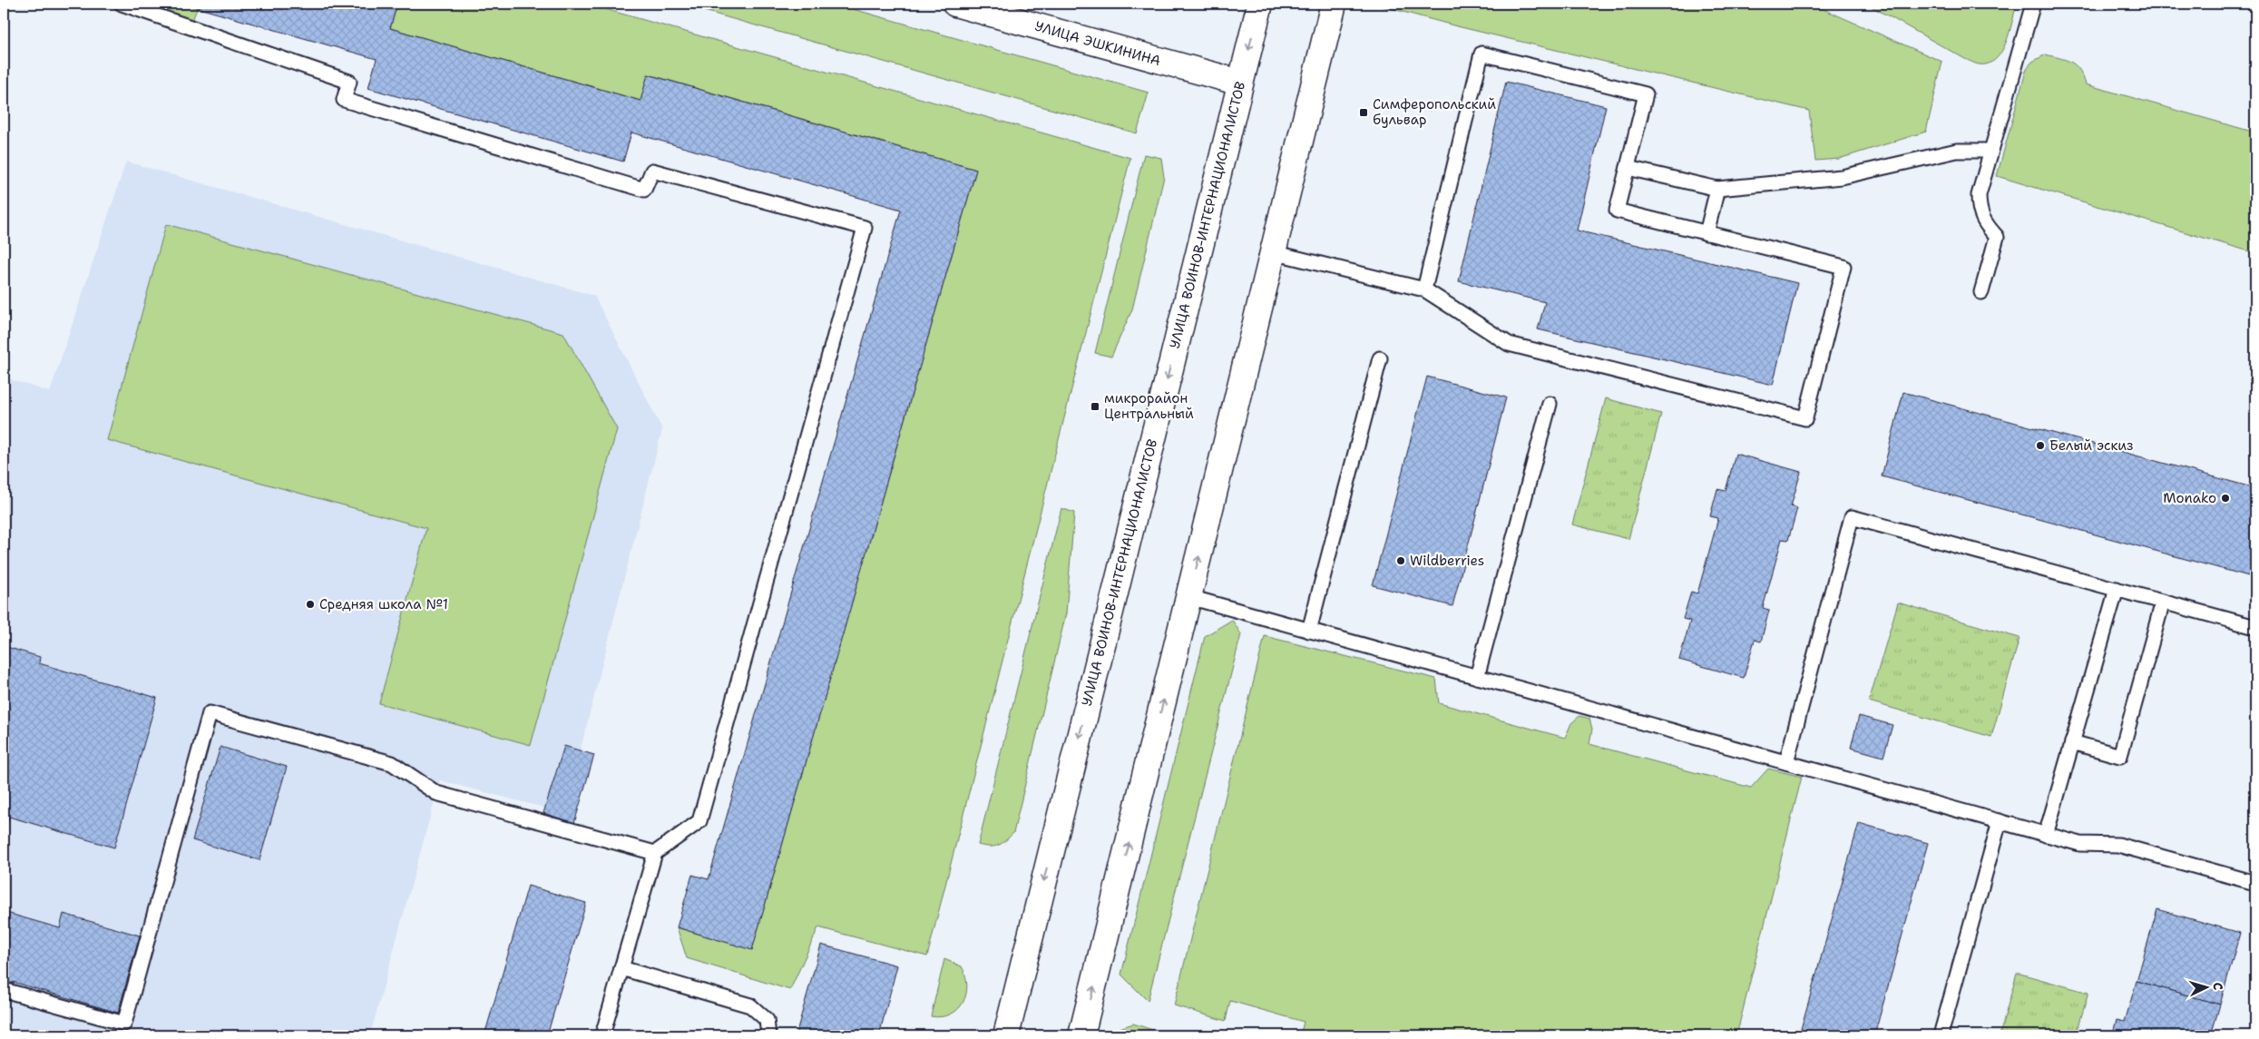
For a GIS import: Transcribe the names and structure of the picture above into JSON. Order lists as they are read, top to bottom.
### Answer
{
  "streets": {
    "main road": ["УЛИЦА ЭШКИНИНА", "УЛИЦА ВОИНОВ-ИНТЕРНАЦИОНАЛИСТОВ"]
  },
  "crossings": [
    ["УЛИЦА ЭШКИНИНА", "УЛИЦА ВОИНОВ-ИНТЕРНАЦИОНАЛИСТОВ"]
  ],
  "places": {
    "transit": ["Симферопольский бульвар", "микрорайон Центральный"],
    "other": [
      "Белый эскиз",
      "Monako",
      "Wildberries",
      "Средняя школа №1"
    ]
  },
  "north": "right"
}
